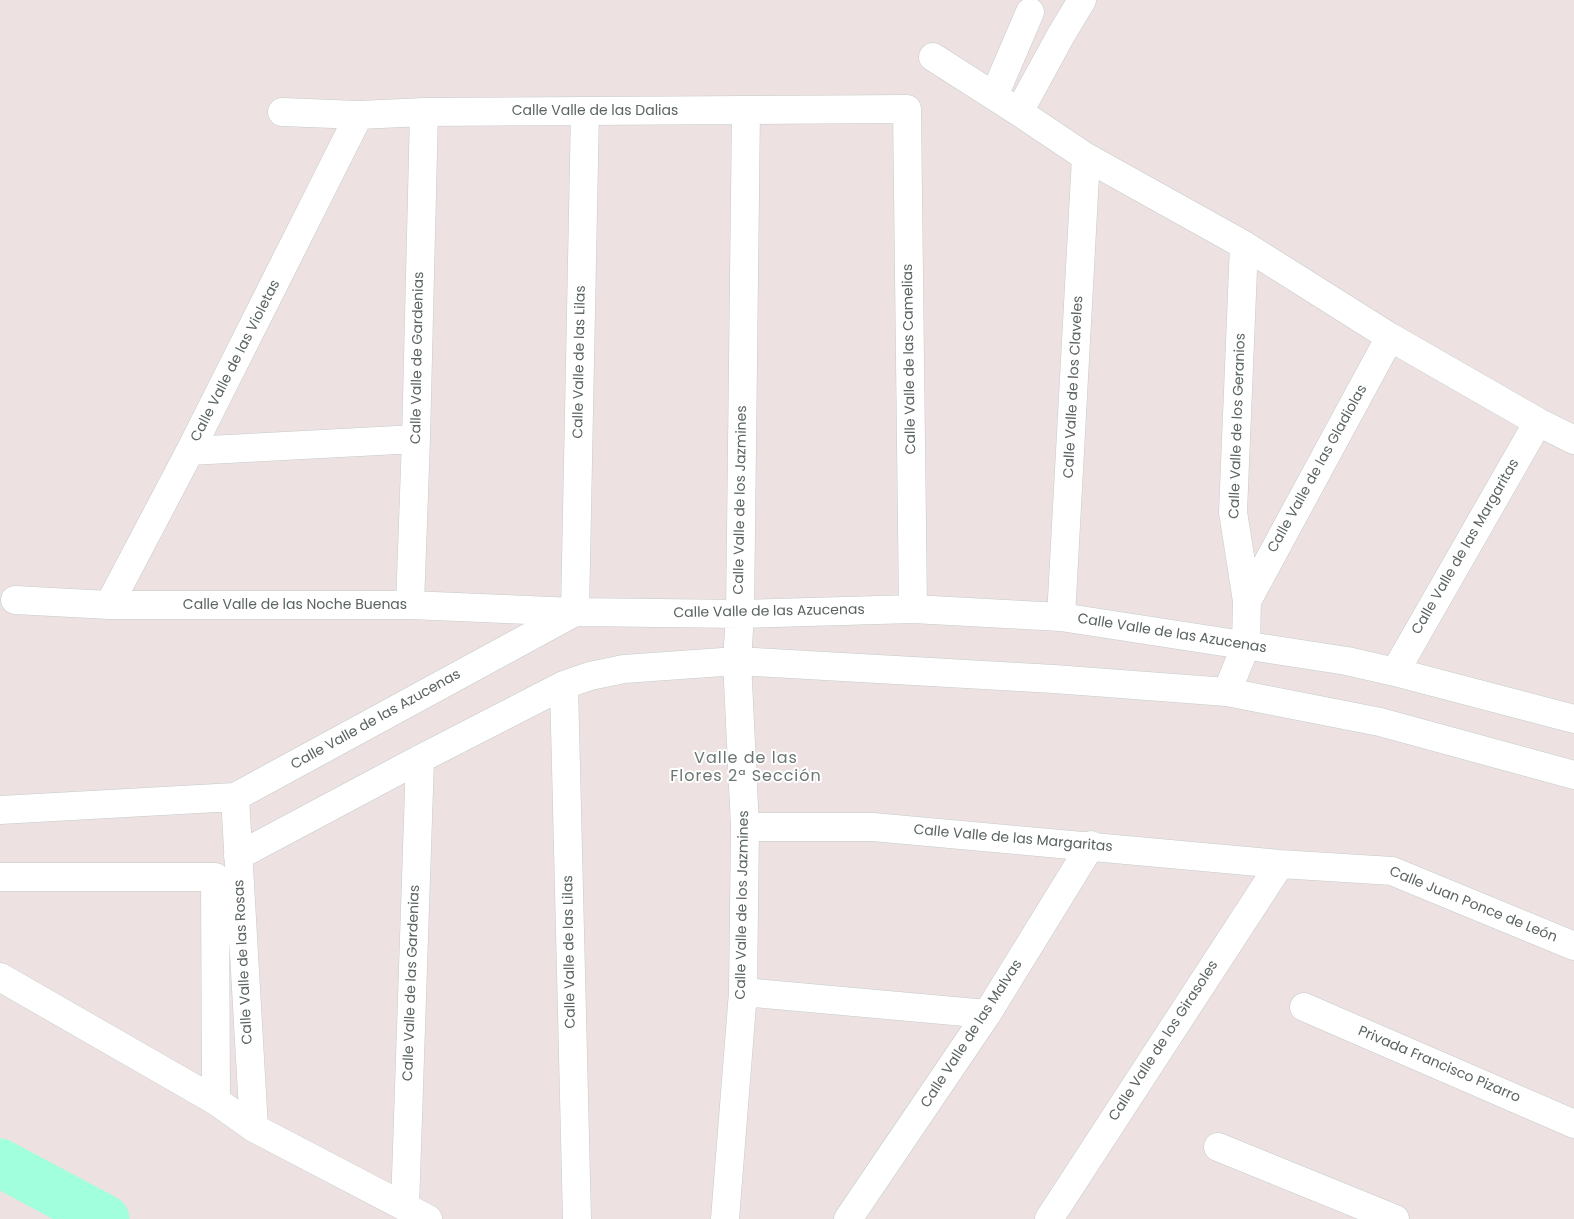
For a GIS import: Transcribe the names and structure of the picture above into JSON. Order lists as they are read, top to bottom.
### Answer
{
  "streets": {
    "street": [
      "Calle Valle de las Dalias",
      "Calle Valle de Gardenias",
      "Calle Valle de las Camelias",
      "Calle Valle de las Violetas",
      "Calle Valle de las Lilas",
      "Calle Valle de los Claveles",
      "Calle Valle de los Geranios",
      "Calle Valle de las Gladiolas",
      "Calle Valle de los Jazmines",
      "Calle Valle de las Margaritas",
      "Calle Valle de las Noche Buenas",
      "Calle Valle de las Azucenas",
      "Calle Juan Ponce de León",
      "Calle Valle de las Rosas",
      "Calle Valle de las Gardenias",
      "Calle Valle de las Malvas",
      "Calle Valle de los Girasoles",
      "Privada Francisco Pizarro"
    ]
  },
  "crossings": [
    ["Calle Valle de las Dalias", "Calle Valle de Gardenias"],
    ["Calle Valle de las Dalias", "Calle Valle de las Camelias"],
    ["Calle Valle de las Dalias", "Calle Valle de las Violetas"],
    ["Calle Valle de las Dalias", "Calle Valle de las Lilas"],
    ["Calle Valle de las Dalias", "Calle Valle de los Jazmines"],
    ["Calle Valle de Gardenias", "Calle Valle de las Noche Buenas"],
    ["Calle Valle de las Camelias", "Calle Valle de las Azucenas"],
    ["Calle Valle de las Violetas", "Calle Valle de las Noche Buenas"],
    ["Calle Valle de las Lilas", "Calle Valle de las Noche Buenas"],
    ["Calle Valle de las Lilas", "Calle Valle de las Azucenas"],
    ["Calle Valle de los Claveles", "Calle Valle de las Azucenas"],
    ["Calle Valle de los Geranios", "Calle Valle de las Gladiolas"],
    ["Calle Valle de los Geranios", "Calle Valle de las Azucenas"],
    ["Calle Valle de los Jazmines", "Calle Valle de las Margaritas"],
    ["Calle Valle de los Jazmines", "Calle Valle de las Azucenas"],
    ["Calle Valle de las Margaritas", "Calle Valle de las Azucenas"],
    ["Calle Valle de las Margaritas", "Calle Juan Ponce de León"],
    ["Calle Valle de las Margaritas", "Calle Valle de las Malvas"],
    ["Calle Valle de las Margaritas", "Calle Valle de los Girasoles"],
    ["Calle Valle de las Noche Buenas", "Calle Valle de las Azucenas"],
    ["Calle Valle de las Azucenas", "Calle Valle de las Rosas"],
    ["Calle Juan Ponce de León", "Calle Valle de los Girasoles"]
  ],
  "districts": ["Valle de las Flores 2ª Sección"]
}
